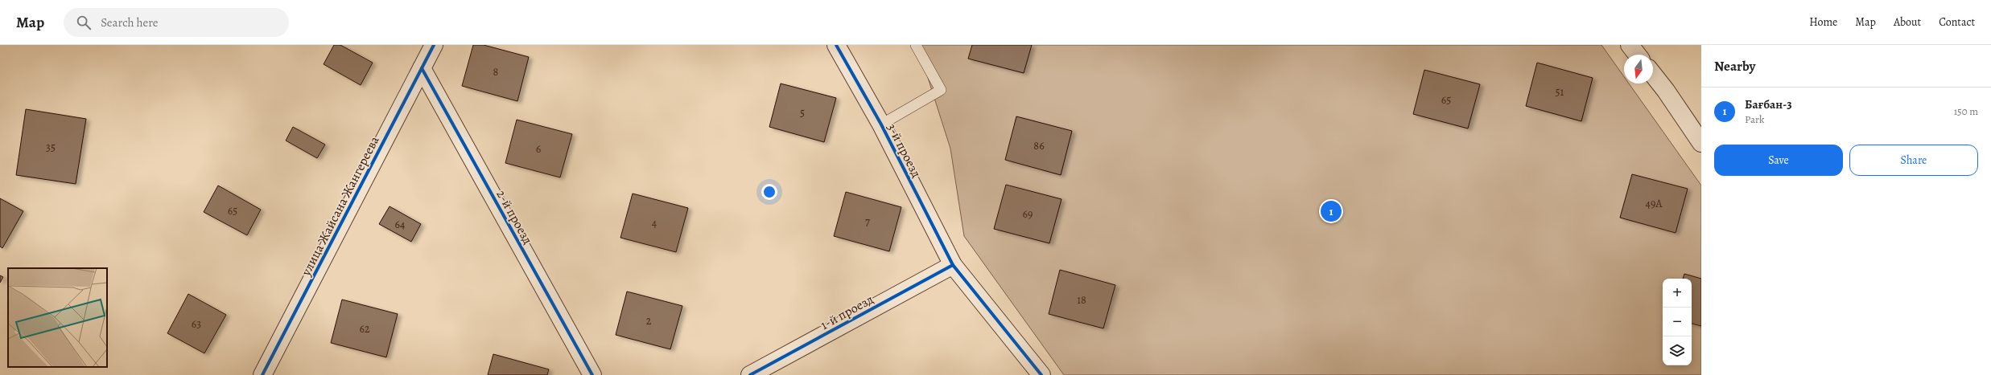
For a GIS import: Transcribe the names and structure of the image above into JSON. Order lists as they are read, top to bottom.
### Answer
{
  "streets": {
    "street": [
      "3-й проезд",
      "улица Жайсана Жангереева",
      "2-й проезд",
      "1-й проезд"
    ]
  },
  "crossings": [
    ["3-й проезд", "1-й проезд"],
    ["улица Жайсана Жангереева", "2-й проезд"]
  ],
  "house_numbers": [
    "8",
    "51",
    "65",
    "5",
    "86",
    "35",
    "6",
    "49А",
    "65",
    "69",
    "7",
    "4",
    "64",
    "18",
    "2",
    "63",
    "62"
  ],
  "north": "bottom",
  "page": {
    "header": "Map",
    "search": "Search here",
    "nav": [
      "Home",
      "Map",
      "About",
      "Contact"
    ],
    "heading": "Nearby",
    "list": [
      {
        "mark": "1",
        "name": "Бағбан-3",
        "note": "Park",
        "value": "150 m"
      }
    ],
    "buttons": ["Save", "Share"],
    "pins": "1",
    "map_buttons": ["+", "−"]
  }
}
